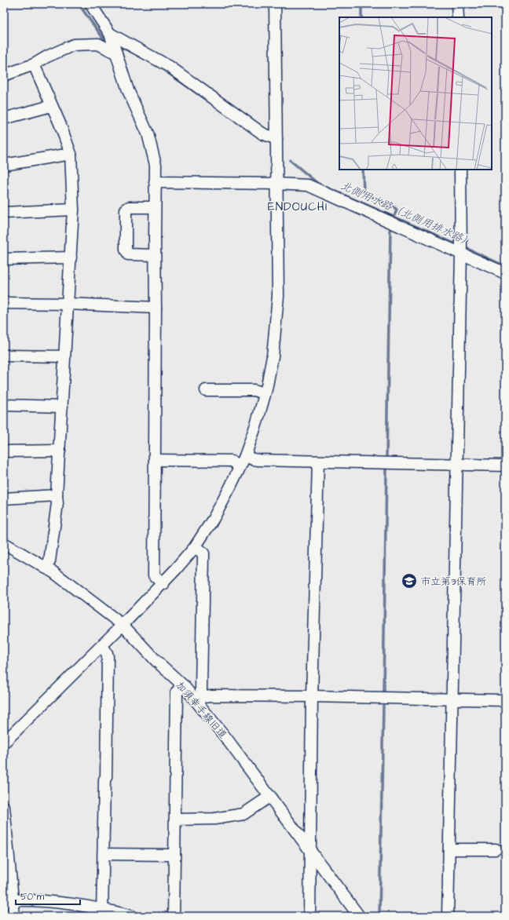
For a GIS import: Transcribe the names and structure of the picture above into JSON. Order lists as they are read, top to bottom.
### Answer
{
  "streets": {
    "street": ["加須幸手線旧道"]
  },
  "districts": ["ENDOUCHI"],
  "water": ["北側用水路（北側用排水路）"],
  "places": {
    "school or university": ["市立第3保育所"]
  },
  "scale_bar": "50 m"
}
